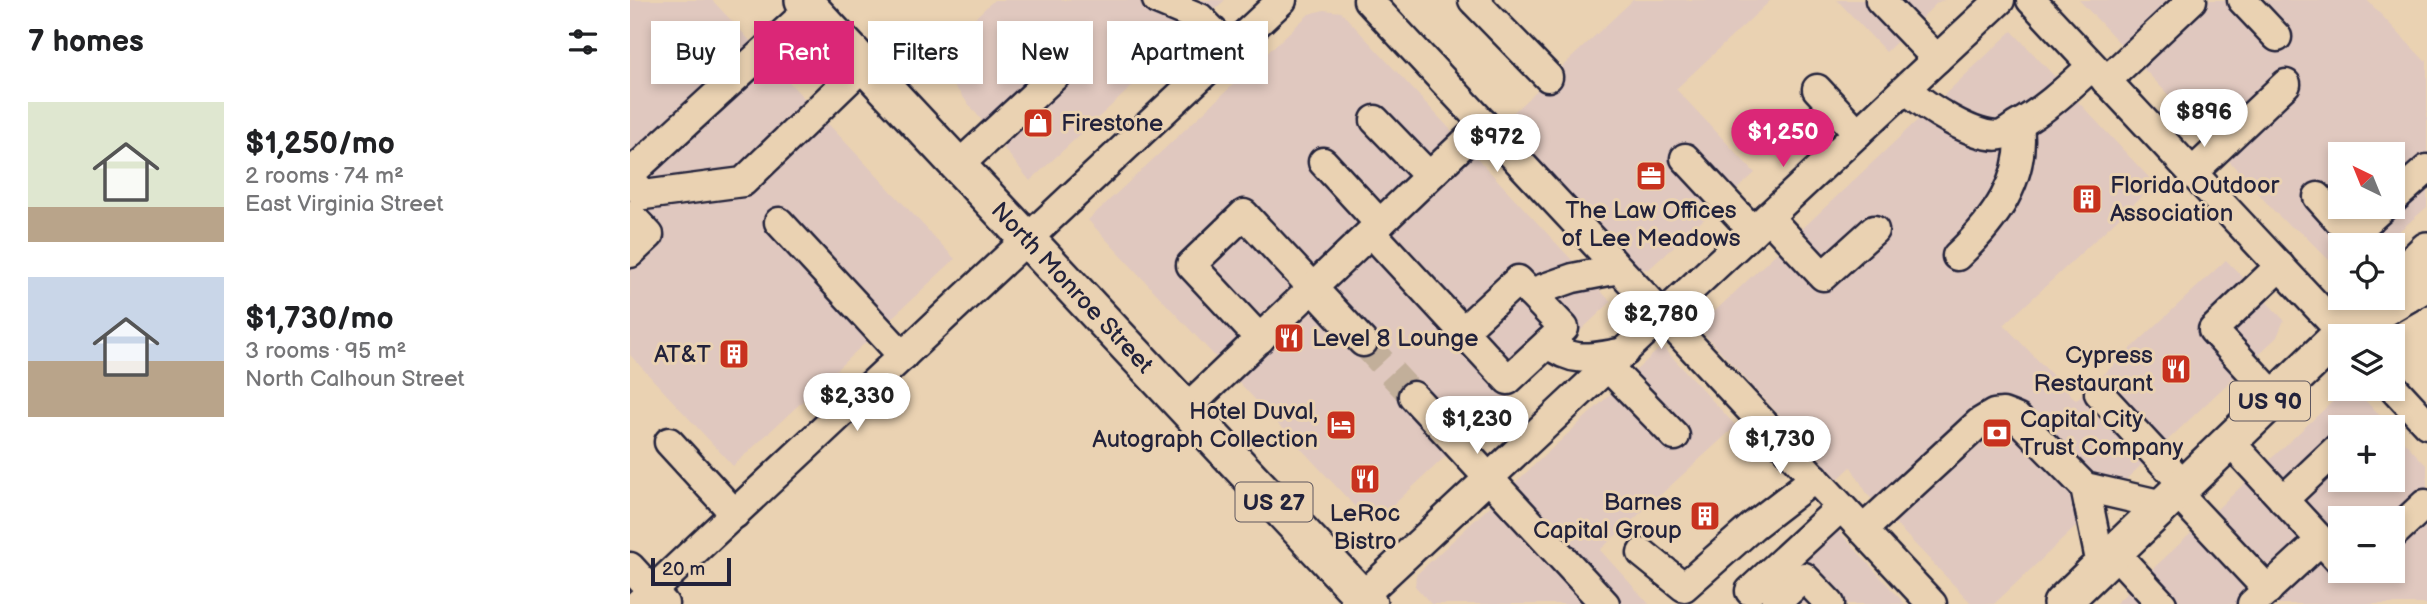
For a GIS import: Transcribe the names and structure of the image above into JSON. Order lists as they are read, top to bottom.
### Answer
{
  "streets": {
    "main road": ["North Monroe Street", "US 90", "US 27"]
  },
  "places": {
    "shop": ["Firestone"],
    "office": ["The Law Offices of Lee Meadows"],
    "building": ["Florida Outdoor Association", "AT&T", "Barnes Capital Group"],
    "restaurant": ["Level 8 Lounge", "Cypress Restaurant", "LeRoc Bistro"],
    "hotel": ["Hotel Duval, Autograph Collection"],
    "bank": ["Capital City Trust Company"]
  },
  "scale_bar": "20 m",
  "north": "top left",
  "page": {
    "heading": "7 homes",
    "chip": [
      "Buy",
      "Rent",
      "Filters",
      "New",
      "Apartment"
    ],
    "list": [
      {
        "name": "$1,250/mo",
        "note": "2 rooms · 74 m² · East Virginia Street"
      },
      {
        "name": "$1,730/mo",
        "note": "3 rooms · 95 m² · North Calhoun Street"
      }
    ],
    "price": [
      "$896",
      "$1,250",
      "$972",
      "$2,780",
      "$2,330",
      "$1,230",
      "$1,730"
    ],
    "map_buttons": ["+", "−"],
    "scale": "20 m"
  }
}
